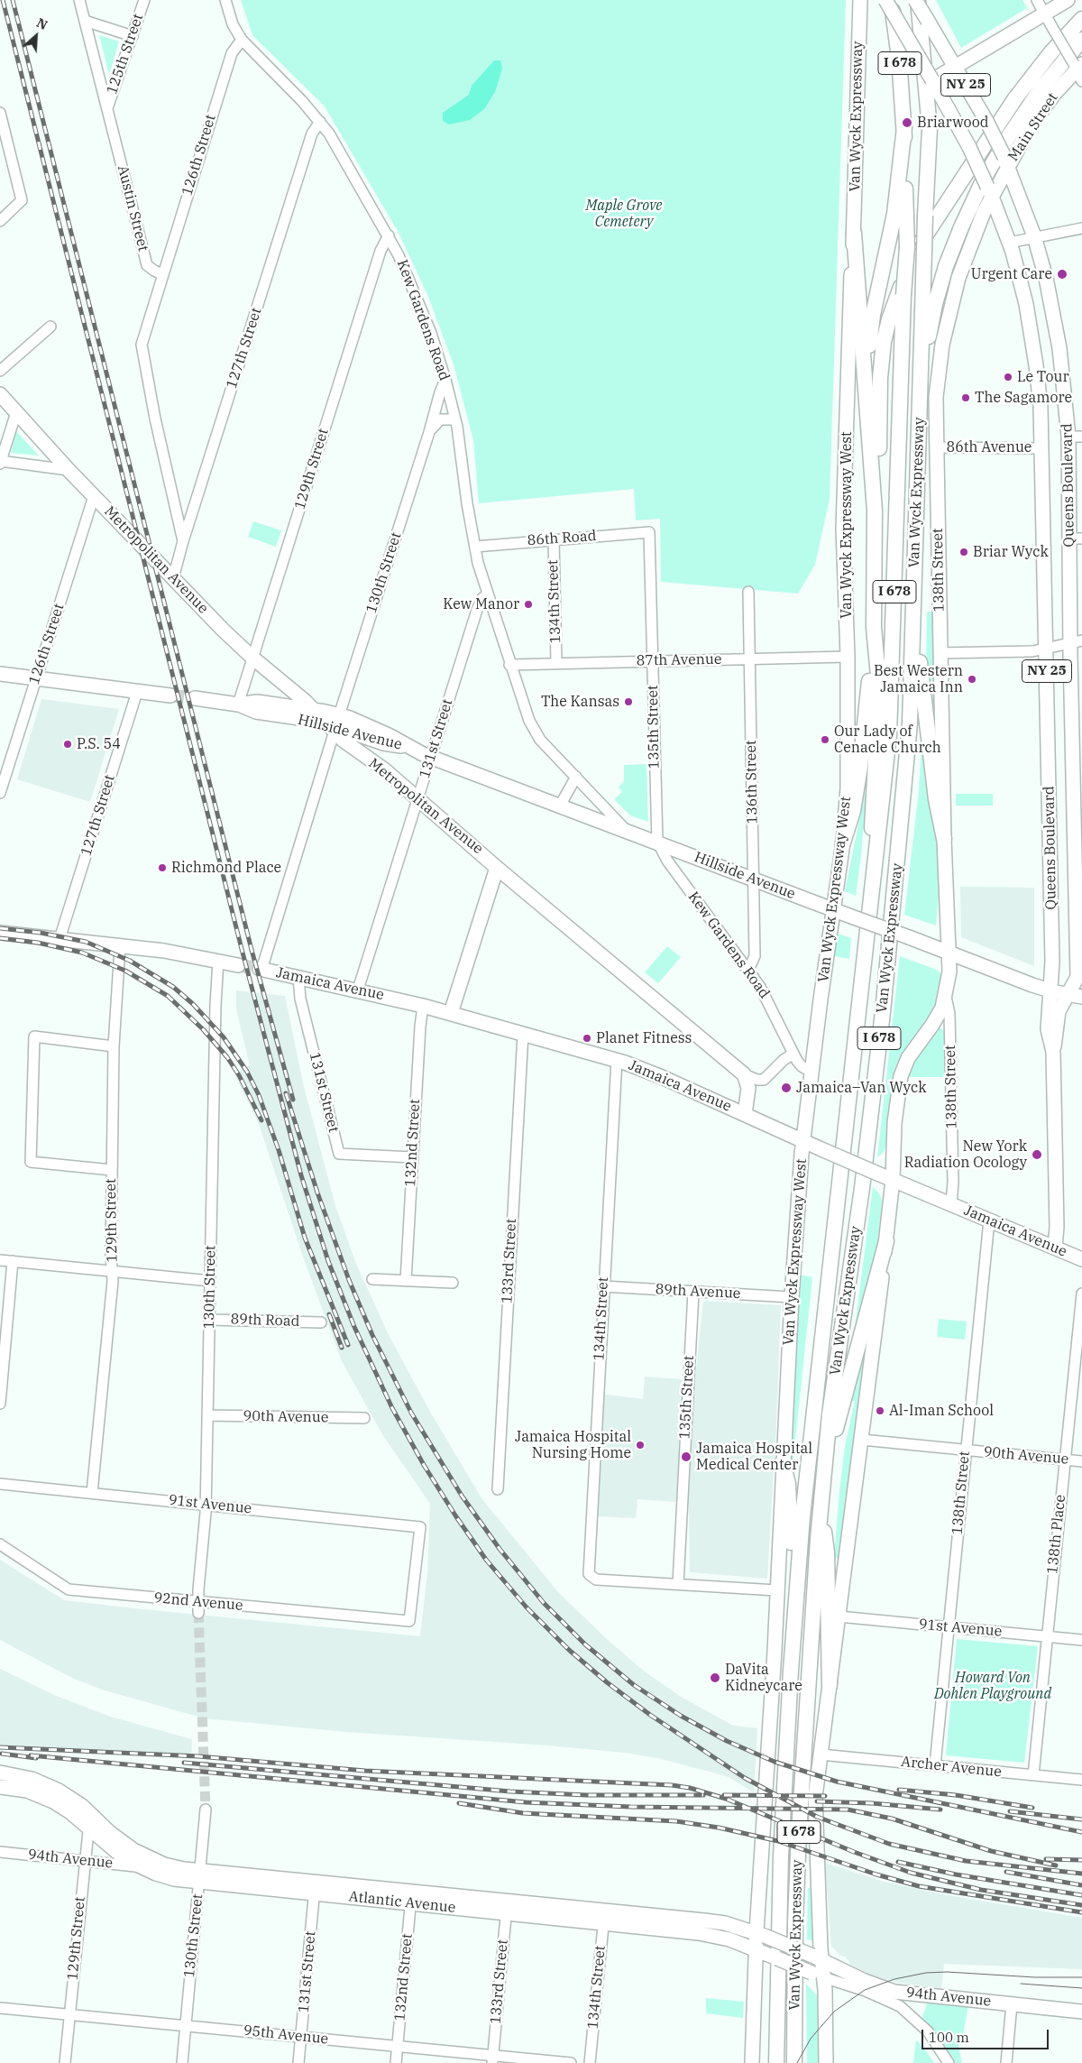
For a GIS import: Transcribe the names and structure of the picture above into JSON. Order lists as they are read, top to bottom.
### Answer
{
  "streets": {
    "highway": ["I 678", "Van Wyck Expressway"],
    "main road": [
      "NY 25",
      "Main Street",
      "Queens Boulevard",
      "Van Wyck Expressway West",
      "Metropolitan Avenue",
      "138th Street",
      "Hillside Avenue",
      "Jamaica Avenue",
      "94th Avenue",
      "Atlantic Avenue"
    ],
    "street": [
      "125th Street",
      "126th Street",
      "Austin Street",
      "Kew Gardens Road",
      "127th Street",
      "86th Avenue",
      "129th Street",
      "86th Road",
      "130th Street",
      "134th Street",
      "87th Avenue",
      "135th Street",
      "131st Street",
      "136th Street",
      "132nd Street",
      "133rd Street",
      "89th Avenue",
      "89th Road",
      "90th Avenue",
      "91st Avenue",
      "138th Place",
      "92nd Avenue",
      "Archer Avenue",
      "95th Avenue"
    ]
  },
  "crossings": [
    ["125th Street", "Austin Street"],
    ["Van Wyck Expressway", "Queens Boulevard"],
    ["Van Wyck Expressway", "Van Wyck Expressway West"],
    ["Van Wyck Expressway", "Jamaica Avenue"],
    ["Van Wyck Expressway", "90th Avenue"],
    ["Van Wyck Expressway", "91st Avenue"],
    ["Van Wyck Expressway", "Archer Avenue"],
    ["Van Wyck Expressway", "94th Avenue"],
    ["Van Wyck Expressway", "Atlantic Avenue"],
    ["Main Street", "Queens Boulevard"],
    ["Main Street", "138th Street"],
    ["126th Street", "Austin Street"],
    ["126th Street", "Kew Gardens Road"],
    ["126th Street", "Metropolitan Avenue"],
    ["Kew Gardens Road", "127th Street"],
    ["Kew Gardens Road", "129th Street"],
    ["Kew Gardens Road", "Van Wyck Expressway West"],
    ["Kew Gardens Road", "86th Road"],
    ["Kew Gardens Road", "130th Street"],
    ["Kew Gardens Road", "87th Avenue"],
    ["Kew Gardens Road", "135th Street"],
    ["Kew Gardens Road", "Hillside Avenue"],
    ["Kew Gardens Road", "131st Street"],
    ["Kew Gardens Road", "136th Street"],
    ["127th Street", "Metropolitan Avenue"],
    ["86th Avenue", "Queens Boulevard"],
    ["86th Avenue", "138th Street"],
    ["129th Street", "Metropolitan Avenue"],
    ["129th Street", "Hillside Avenue"],
    ["129th Street", "91st Avenue"],
    ["129th Street", "94th Avenue"],
    ["129th Street", "Atlantic Avenue"],
    ["129th Street", "95th Avenue"],
    ["Queens Boulevard", "138th Street"],
    ["Queens Boulevard", "Hillside Avenue"],
    ["Queens Boulevard", "Jamaica Avenue"],
    ["Van Wyck Expressway West", "87th Avenue"],
    ["Van Wyck Expressway West", "Hillside Avenue"],
    ["Van Wyck Expressway West", "Jamaica Avenue"],
    ["Van Wyck Expressway West", "89th Avenue"],
    ["86th Road", "134th Street"],
    ["86th Road", "135th Street"],
    ["Metropolitan Avenue", "Hillside Avenue"],
    ["Metropolitan Avenue", "131st Street"],
    ["138th Street", "Hillside Avenue"],
    ["138th Street", "Jamaica Avenue"],
    ["138th Street", "90th Avenue"],
    ["138th Street", "91st Avenue"],
    ["138th Street", "Archer Avenue"],
    ["130th Street", "Hillside Avenue"],
    ["130th Street", "89th Road"],
    ["130th Street", "90th Avenue"],
    ["130th Street", "91st Avenue"],
    ["130th Street", "92nd Avenue"],
    ["130th Street", "Atlantic Avenue"],
    ["130th Street", "95th Avenue"],
    ["134th Street", "87th Avenue"],
    ["134th Street", "135th Street"],
    ["134th Street", "Jamaica Avenue"],
    ["134th Street", "89th Avenue"],
    ["134th Street", "Atlantic Avenue"],
    ["87th Avenue", "135th Street"],
    ["87th Avenue", "136th Street"],
    ["135th Street", "Hillside Avenue"],
    ["135th Street", "89th Avenue"],
    ["Hillside Avenue", "131st Street"],
    ["Hillside Avenue", "136th Street"],
    ["131st Street", "Jamaica Avenue"],
    ["131st Street", "132nd Street"],
    ["131st Street", "Atlantic Avenue"],
    ["131st Street", "95th Avenue"],
    ["Jamaica Avenue", "132nd Street"],
    ["Jamaica Avenue", "133rd Street"],
    ["132nd Street", "Atlantic Avenue"],
    ["132nd Street", "95th Avenue"],
    ["133rd Street", "Atlantic Avenue"],
    ["133rd Street", "95th Avenue"],
    ["90th Avenue", "138th Place"],
    ["91st Avenue", "138th Place"],
    ["91st Avenue", "92nd Avenue"],
    ["138th Place", "Archer Avenue"],
    ["94th Avenue", "Atlantic Avenue"]
  ],
  "parks": ["Maple Grove Cemetery", "Howard Von Dohlen Playground"],
  "places": [
    "Briarwood",
    "Urgent Care",
    "Le Tour",
    "The Sagamore",
    "Briar Wyck",
    "Kew Manor",
    "Best Western Jamaica Inn",
    "The Kansas",
    "Our Lady of Cenacle Church",
    "P.S. 54",
    "Richmond Place",
    "Planet Fitness",
    "Jamaica–Van Wyck",
    "New York Radiation Ocology",
    "Al-Iman School",
    "Jamaica Hospital Nursing Home",
    "Jamaica Hospital Medical Center",
    "DaVita Kidneycare"
  ],
  "scale_bar": "100 m",
  "north": "top right"
}
